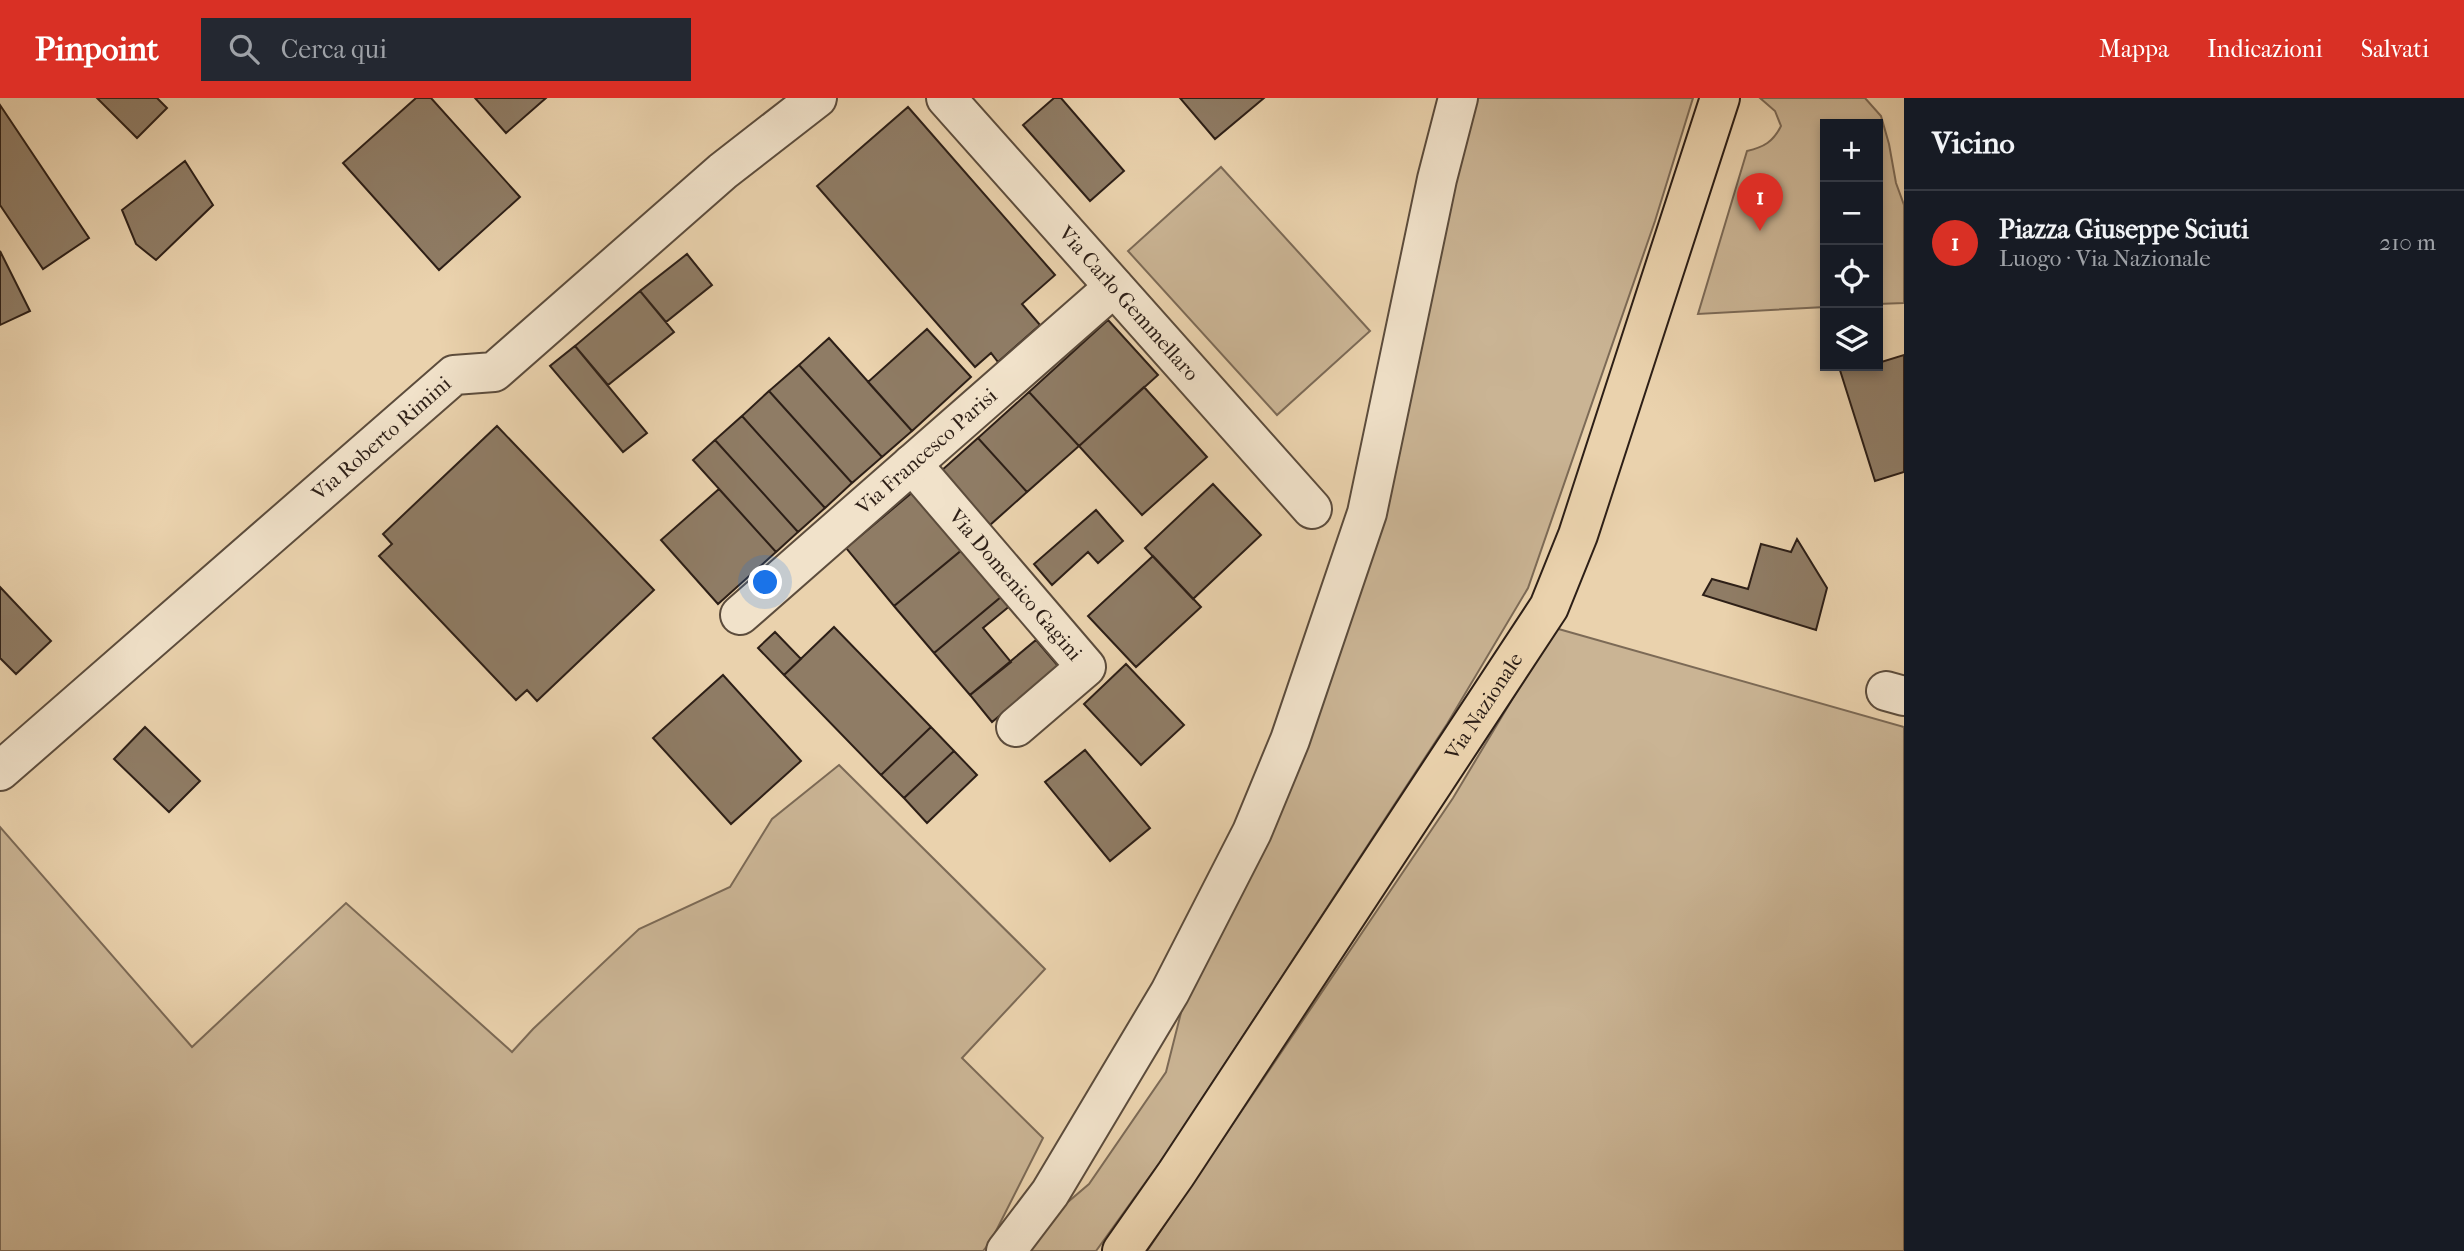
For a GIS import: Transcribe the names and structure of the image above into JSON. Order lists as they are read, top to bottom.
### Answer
{
  "streets": {
    "main road": ["Via Nazionale"],
    "street": [
      "Via Carlo Gemmellaro",
      "Via Roberto Rimini",
      "Via Francesco Parisi",
      "Via Domenico Gagini"
    ]
  },
  "crossings": [
    ["Via Carlo Gemmellaro", "Via Francesco Parisi"],
    ["Via Francesco Parisi", "Via Domenico Gagini"]
  ],
  "page": {
    "header": "Pinpoint",
    "search": "Cerca qui",
    "nav": ["Mappa", "Indicazioni", "Salvati"],
    "heading": "Vicino",
    "map_buttons": ["+", "−"],
    "pins": "1",
    "list": [
      {
        "mark": "1",
        "name": "Piazza Giuseppe Sciuti",
        "note": "Luogo · Via Nazionale",
        "value": "210 m"
      }
    ]
  }
}
